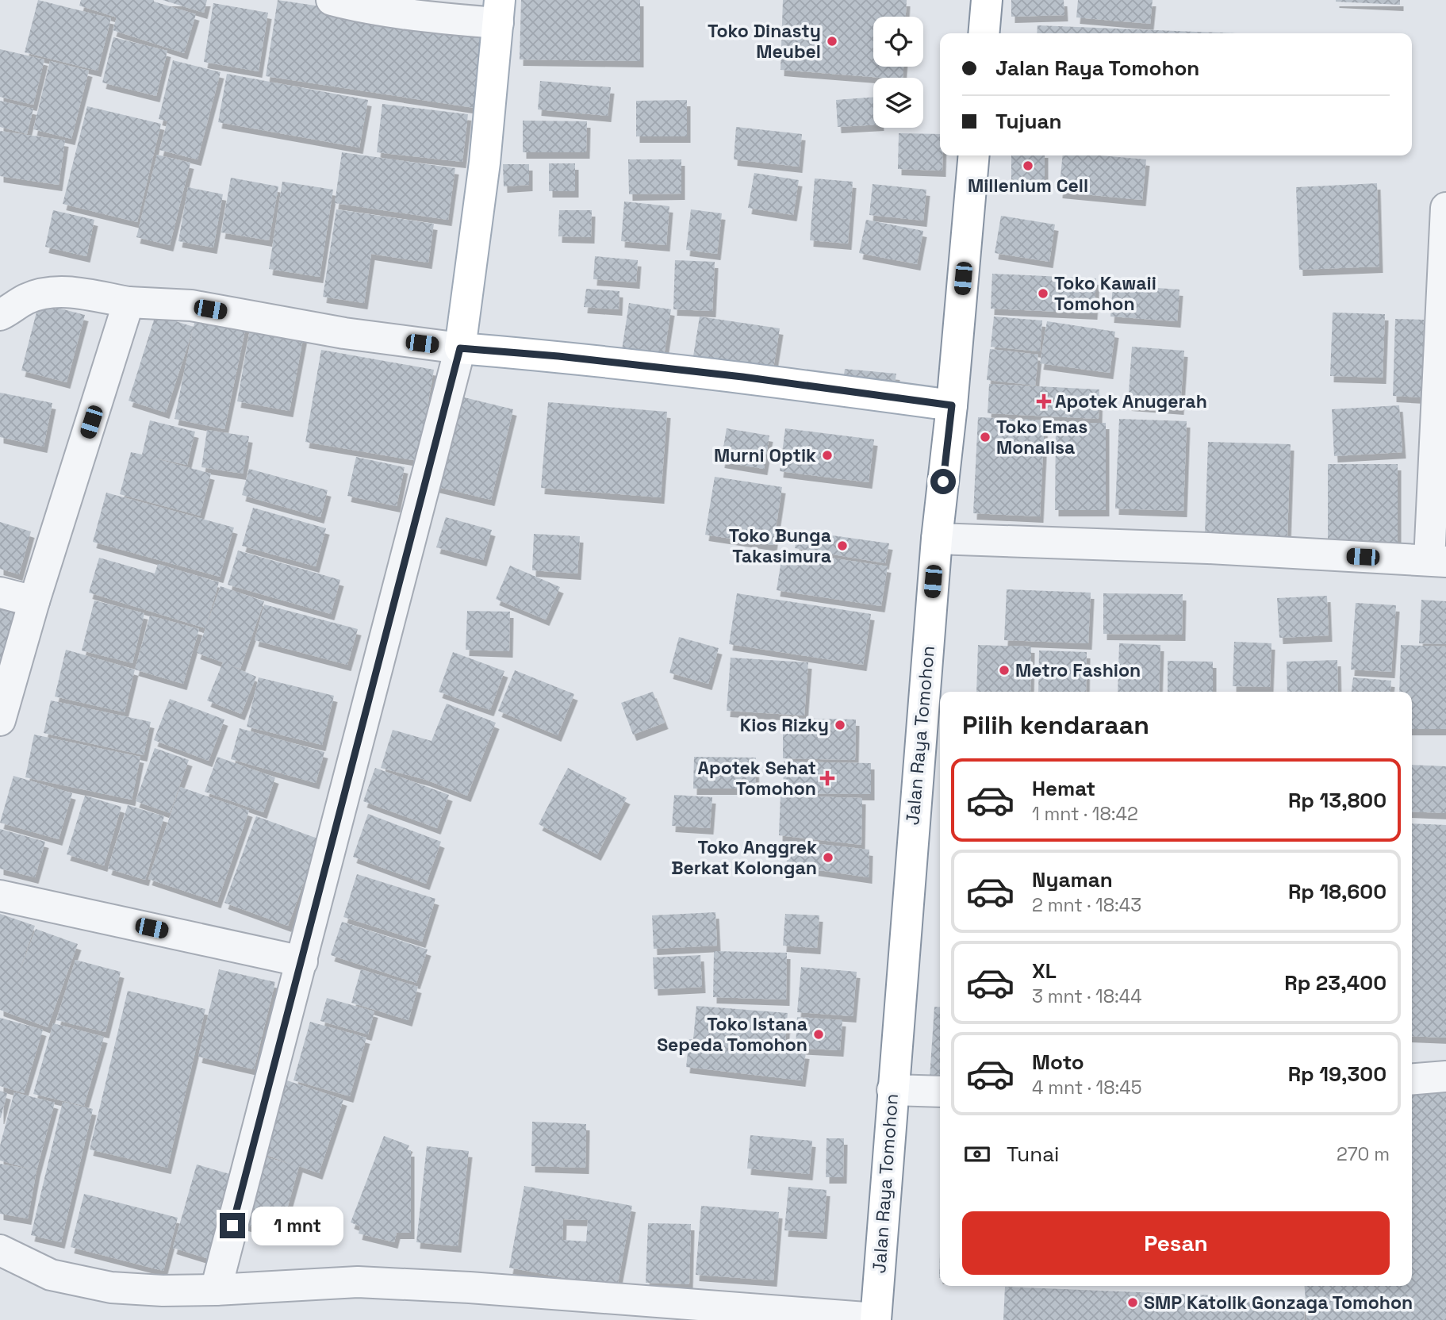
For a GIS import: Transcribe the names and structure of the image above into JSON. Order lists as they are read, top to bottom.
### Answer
{
  "streets": {
    "main road": ["Jalan Raya Tomohon"]
  },
  "places": {
    "other": [
      "Toko Dinasty Meubel",
      "Millenium Cell",
      "Toko Kawaii Tomohon",
      "Toko Emas Monalisa",
      "Murni Optik",
      "Toko Bunga Takasimura",
      "Metro Fashion",
      "Kios Rizky",
      "Toko Anggrek Berkat Kolongan",
      "Toko Istana Sepeda Tomohon",
      "SMP Katolik Gonzaga Tomohon"
    ],
    "health": ["Apotek Anugerah", "Apotek Sehat Tomohon"]
  },
  "page": {
    "banner": ["Jalan Raya Tomohon", "Tujuan"],
    "heading": "Pilih kendaraan",
    "list": [
      {
        "name": "Hemat",
        "note": "1 mnt · 18:42",
        "value": "Rp 13,800"
      },
      {
        "name": "Nyaman",
        "note": "2 mnt · 18:43",
        "value": "Rp 18,600"
      },
      {
        "name": "XL",
        "note": "3 mnt · 18:44",
        "value": "Rp 23,400"
      },
      {
        "name": "Moto",
        "note": "4 mnt · 18:45",
        "value": "Rp 19,300"
      }
    ],
    "pay": ["Tunai", "270 m"],
    "buttons": "Pesan",
    "bubble": "1 mnt"
  }
}
